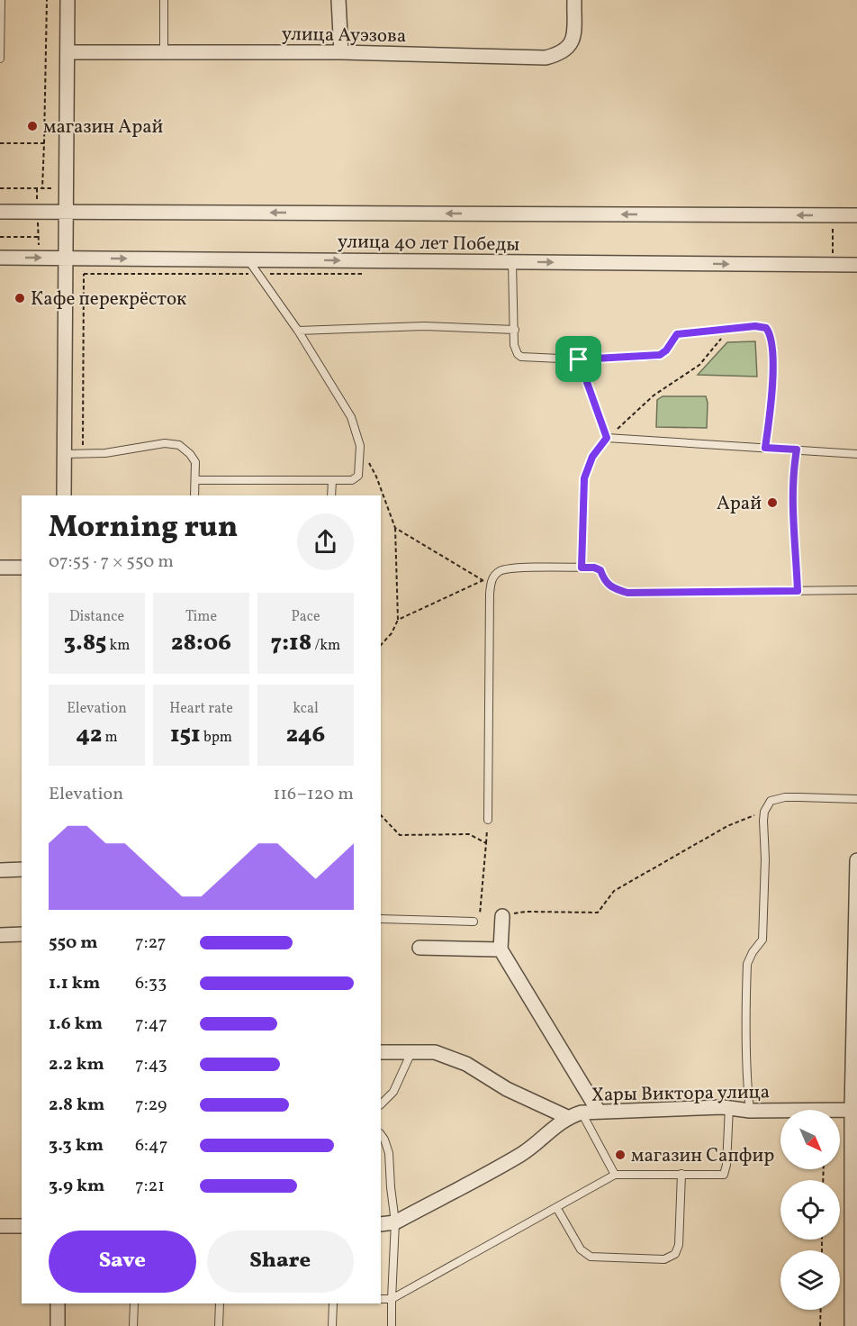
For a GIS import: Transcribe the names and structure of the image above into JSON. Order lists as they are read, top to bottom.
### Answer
{
  "streets": {
    "street": ["улица Ауэзова", "улица 40 лет Победы", "Хары Виктора улица"]
  },
  "places": [
    "магазин Арай",
    "Кафе перекрёсток",
    "Арай",
    "магазин Сапфир"
  ],
  "north": "bottom right",
  "page": {
    "heading": ["Morning run", "07:55 · 7 × 550 m"],
    "stats": [
      ["Distance", "3.85 km"],
      ["Time", "28:06"],
      ["Pace", "7:18 /km"],
      ["Elevation", "42 m"],
      ["Heart rate", "151 bpm"],
      ["kcal", "246"]
    ],
    "chart": ["Elevation", "116–120 m"],
    "list": [
      {
        "name": "550 m",
        "note": "7:27"
      },
      {
        "name": "1.1 km",
        "note": "6:33"
      },
      {
        "name": "1.6 km",
        "note": "7:47"
      },
      {
        "name": "2.2 km",
        "note": "7:43"
      },
      {
        "name": "2.8 km",
        "note": "7:29"
      },
      {
        "name": "3.3 km",
        "note": "6:47"
      },
      {
        "name": "3.9 km",
        "note": "7:21"
      }
    ],
    "buttons": ["Save", "Share"]
  }
}
